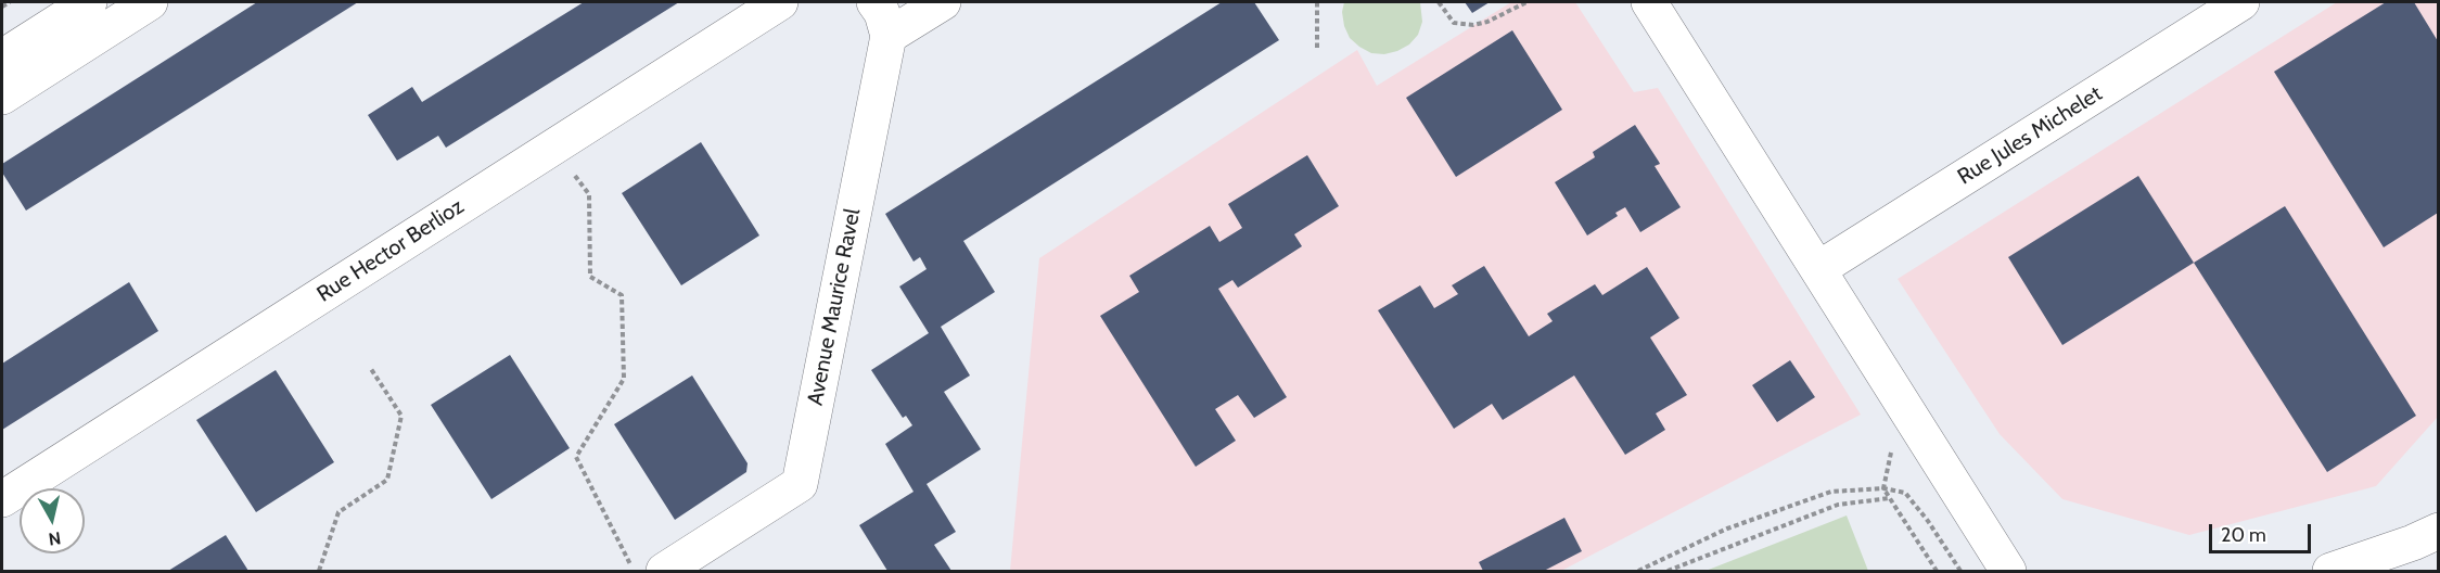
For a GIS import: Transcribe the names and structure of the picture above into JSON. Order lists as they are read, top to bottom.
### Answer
{
  "streets": {
    "street": ["Rue Jules Michelet", "Rue Hector Berlioz", "Avenue Maurice Ravel"]
  },
  "scale_bar": "20 m",
  "north": "bottom"
}
